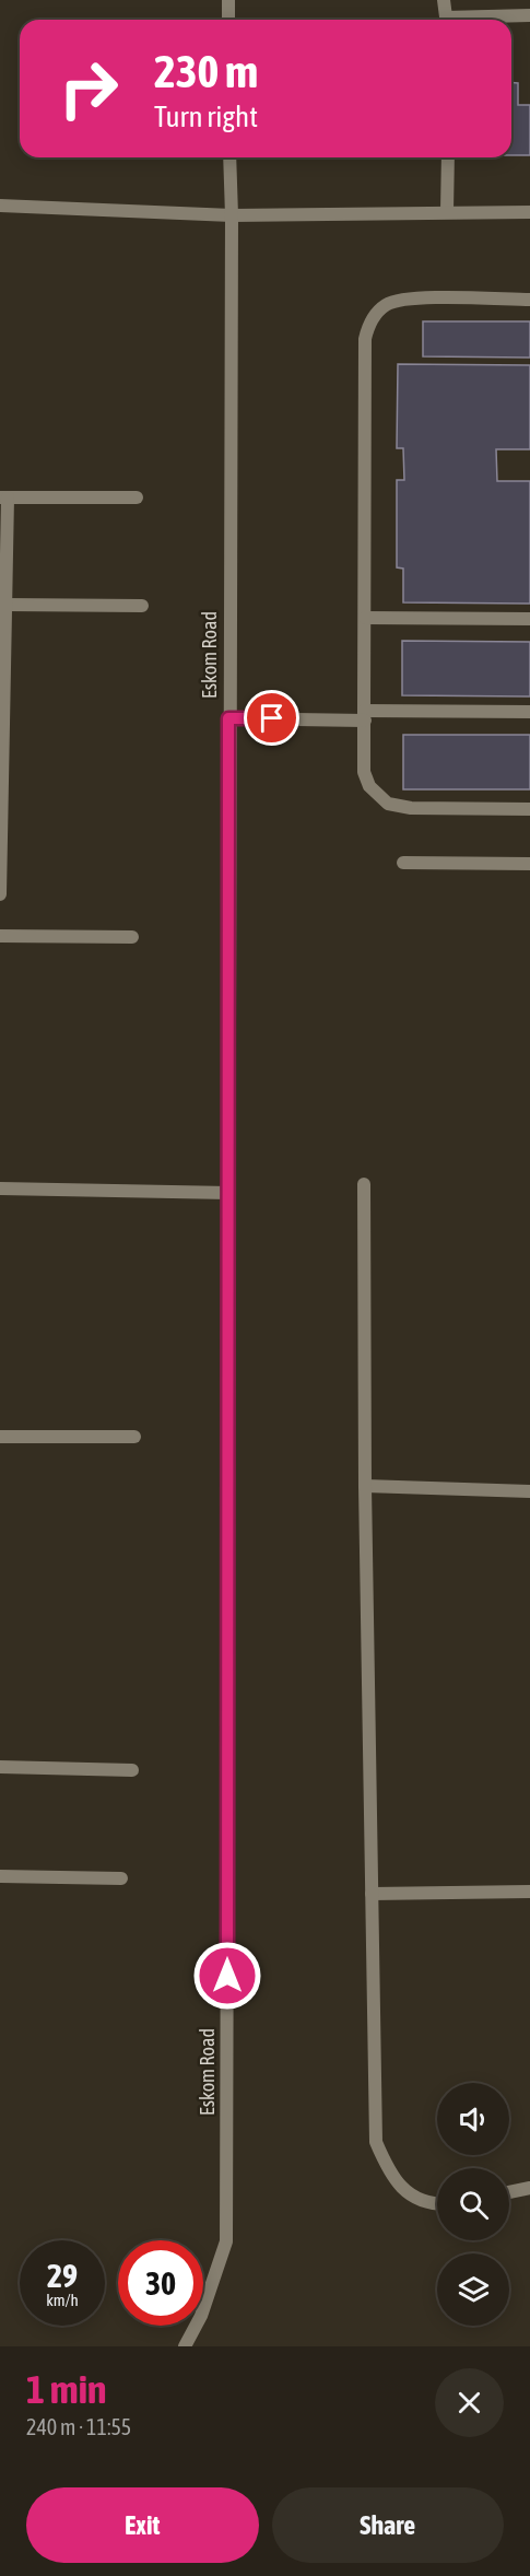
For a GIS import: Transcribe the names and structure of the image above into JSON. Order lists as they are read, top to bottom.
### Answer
{
  "streets": {
    "street": ["Eskom Road"]
  },
  "page": {
    "turn": ["230 m", "Turn right"],
    "speed": "29 km/h",
    "limit": "30",
    "heading": ["1 min", "240 m · 11:55"],
    "buttons": ["Exit", "Share"]
  }
}
